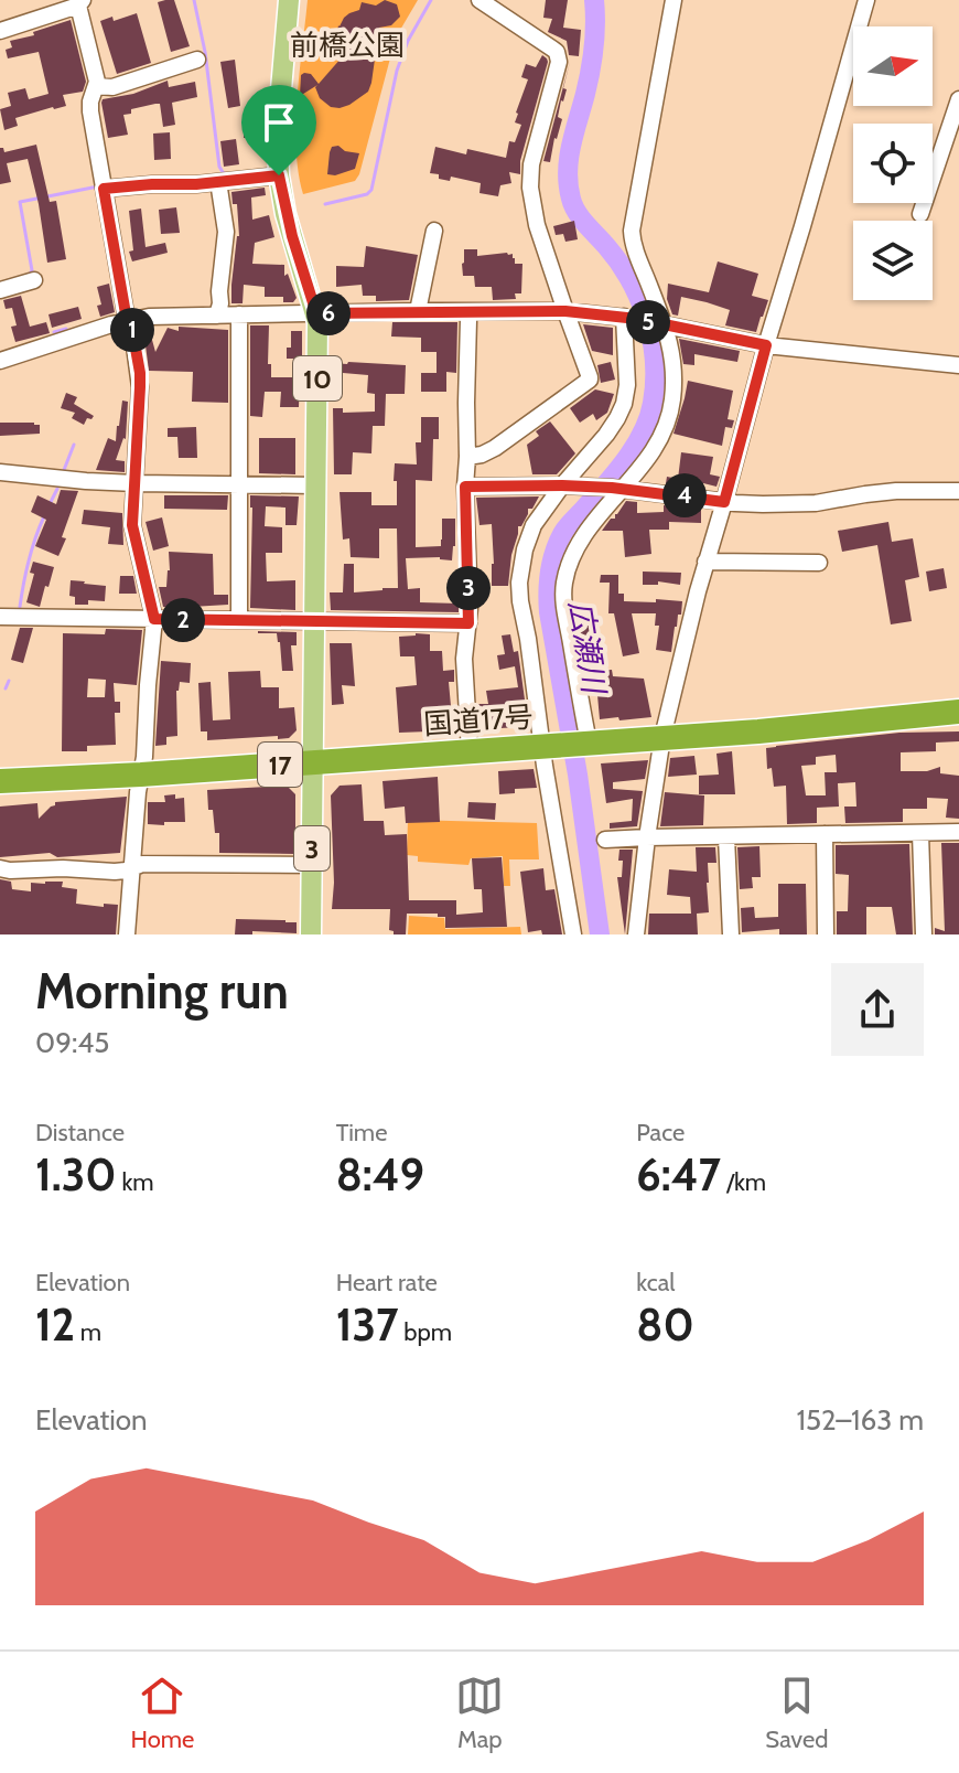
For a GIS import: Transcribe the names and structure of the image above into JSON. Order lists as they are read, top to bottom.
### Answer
{
  "streets": {
    "highway": ["国道17号", "17"],
    "main road": ["10", "3"]
  },
  "crossings": [
    ["10", "国道17号"],
    ["10", "3"],
    ["国道17号", "3"]
  ],
  "water": ["広瀬川"],
  "parks": ["前橋公園"],
  "north": "right",
  "page": {
    "pins": [
      "6",
      "5",
      "1",
      "4",
      "3",
      "2"
    ],
    "heading": ["Morning run", "09:45"],
    "stats": [
      ["Distance", "1.30 km"],
      ["Time", "8:49"],
      ["Pace", "6:47 /km"],
      ["Elevation", "12 m"],
      ["Heart rate", "137 bpm"],
      ["kcal", "80"]
    ],
    "chart": ["Elevation", "152–163 m"],
    "tabs": ["Home", "Map", "Saved"]
  }
}
